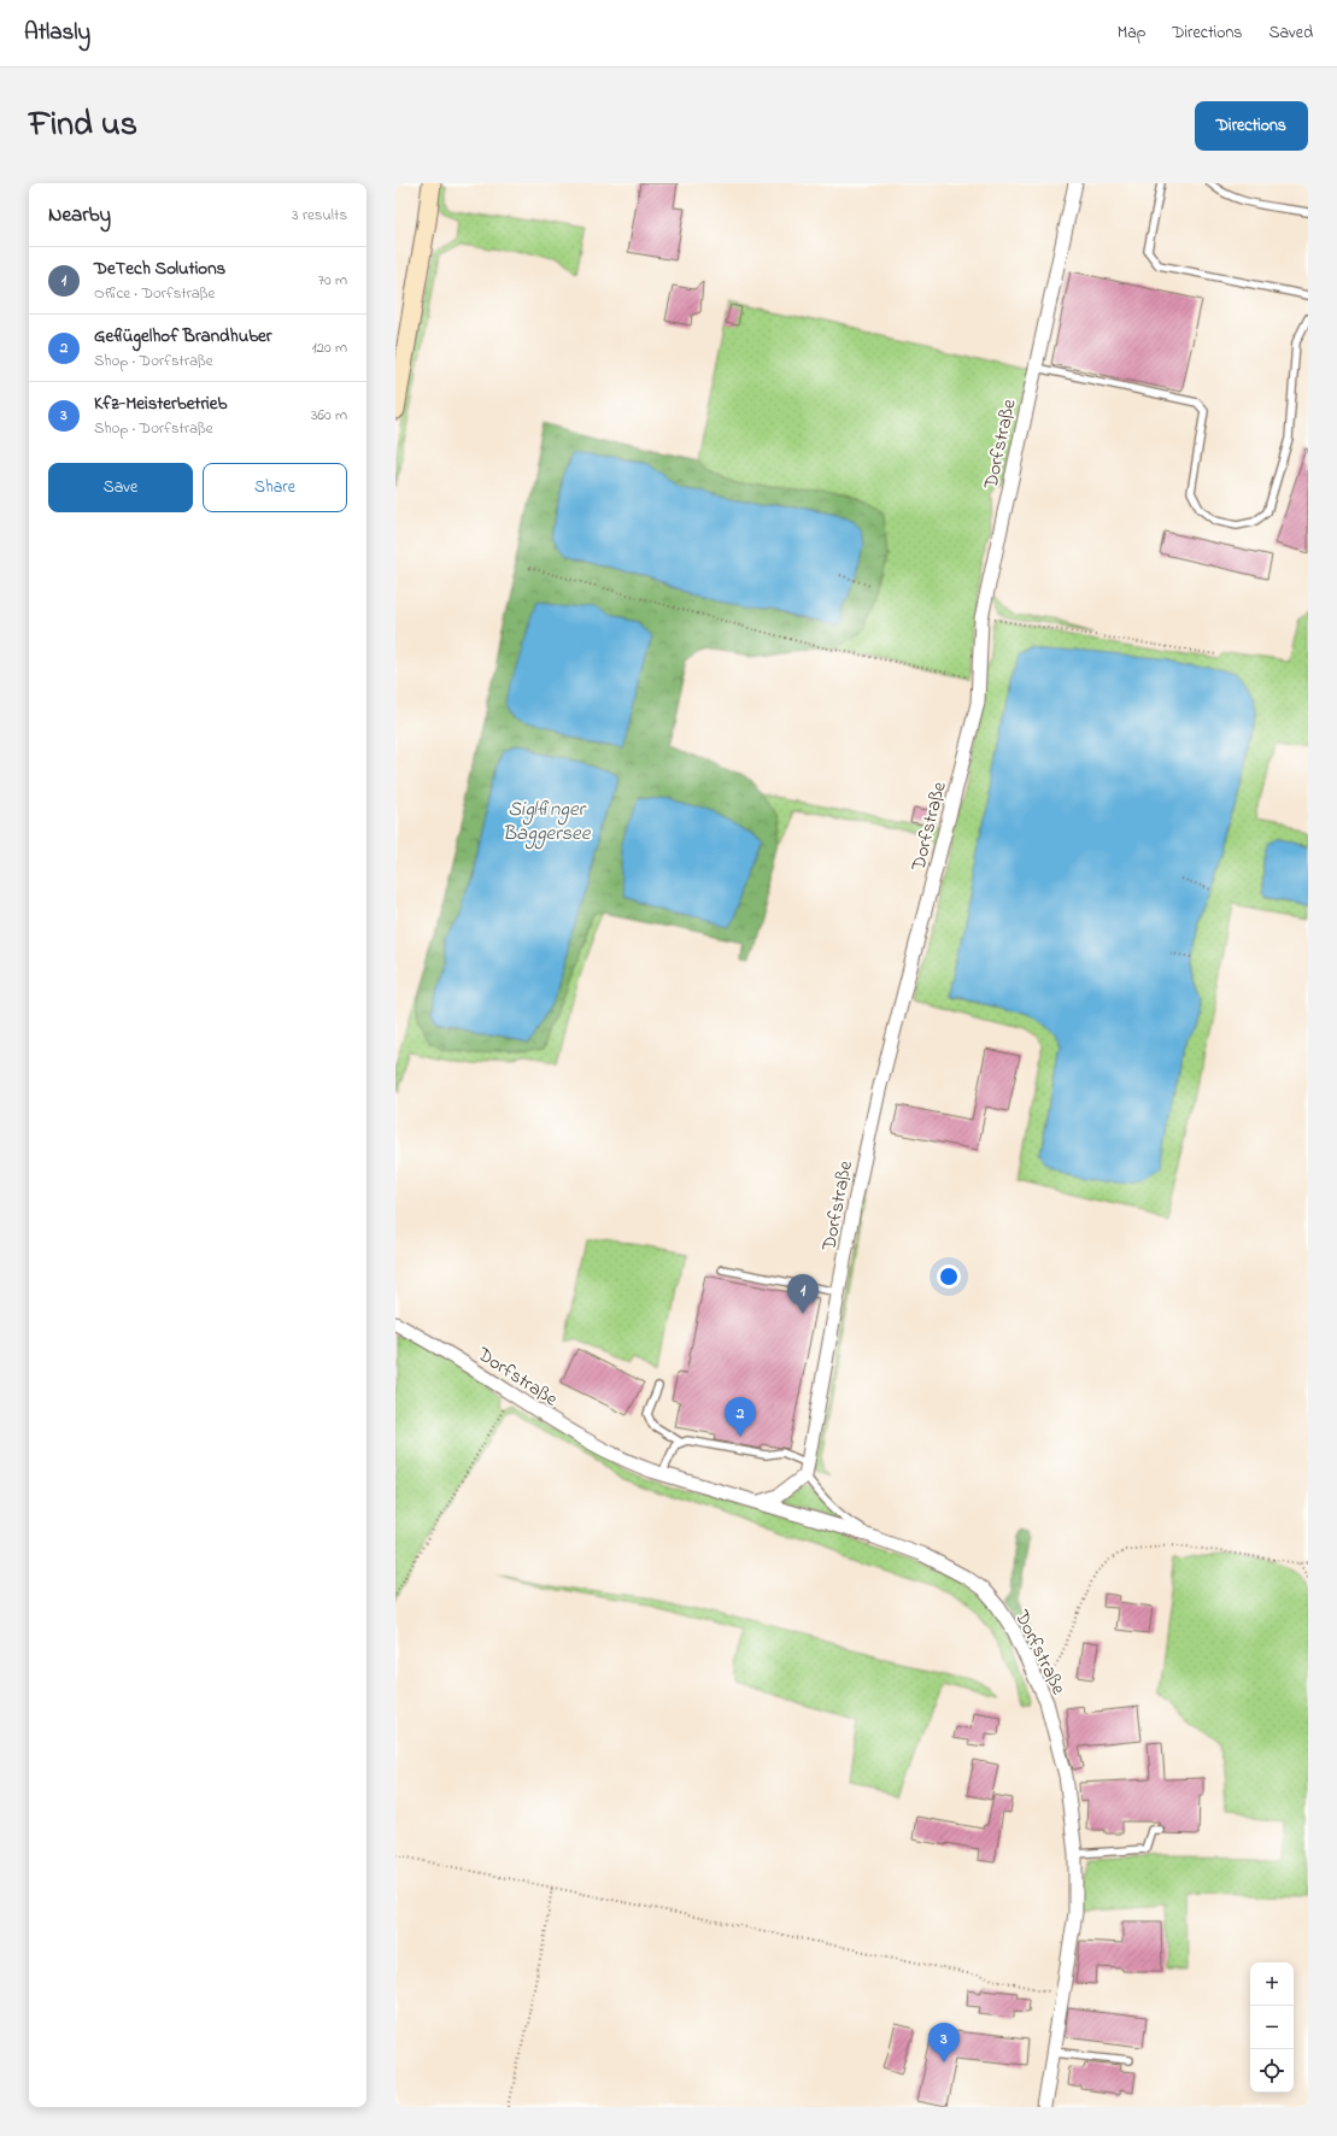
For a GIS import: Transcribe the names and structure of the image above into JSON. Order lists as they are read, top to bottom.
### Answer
{
  "streets": {
    "street": ["Dorfstraße"]
  },
  "water": ["Siglfinger Baggersee"],
  "page": {
    "header": "Atlasly",
    "nav": ["Map", "Directions", "Saved"],
    "title": "Find us",
    "buttons": [
      "Directions",
      ["Save", "Share"]
    ],
    "heading": ["Nearby", "3 results"],
    "list": [
      {
        "mark": "1",
        "name": "DeTech Solutions",
        "note": "Office · Dorfstraße",
        "value": "70 m"
      },
      {
        "mark": "2",
        "name": "Geflügelhof Brandhuber",
        "note": "Shop · Dorfstraße",
        "value": "120 m"
      },
      {
        "mark": "3",
        "name": "Kfz-Meisterbetrieb",
        "note": "Shop · Dorfstraße",
        "value": "360 m"
      }
    ],
    "pins": ["1", "2", "3"],
    "map_buttons": ["+", "−"]
  }
}
